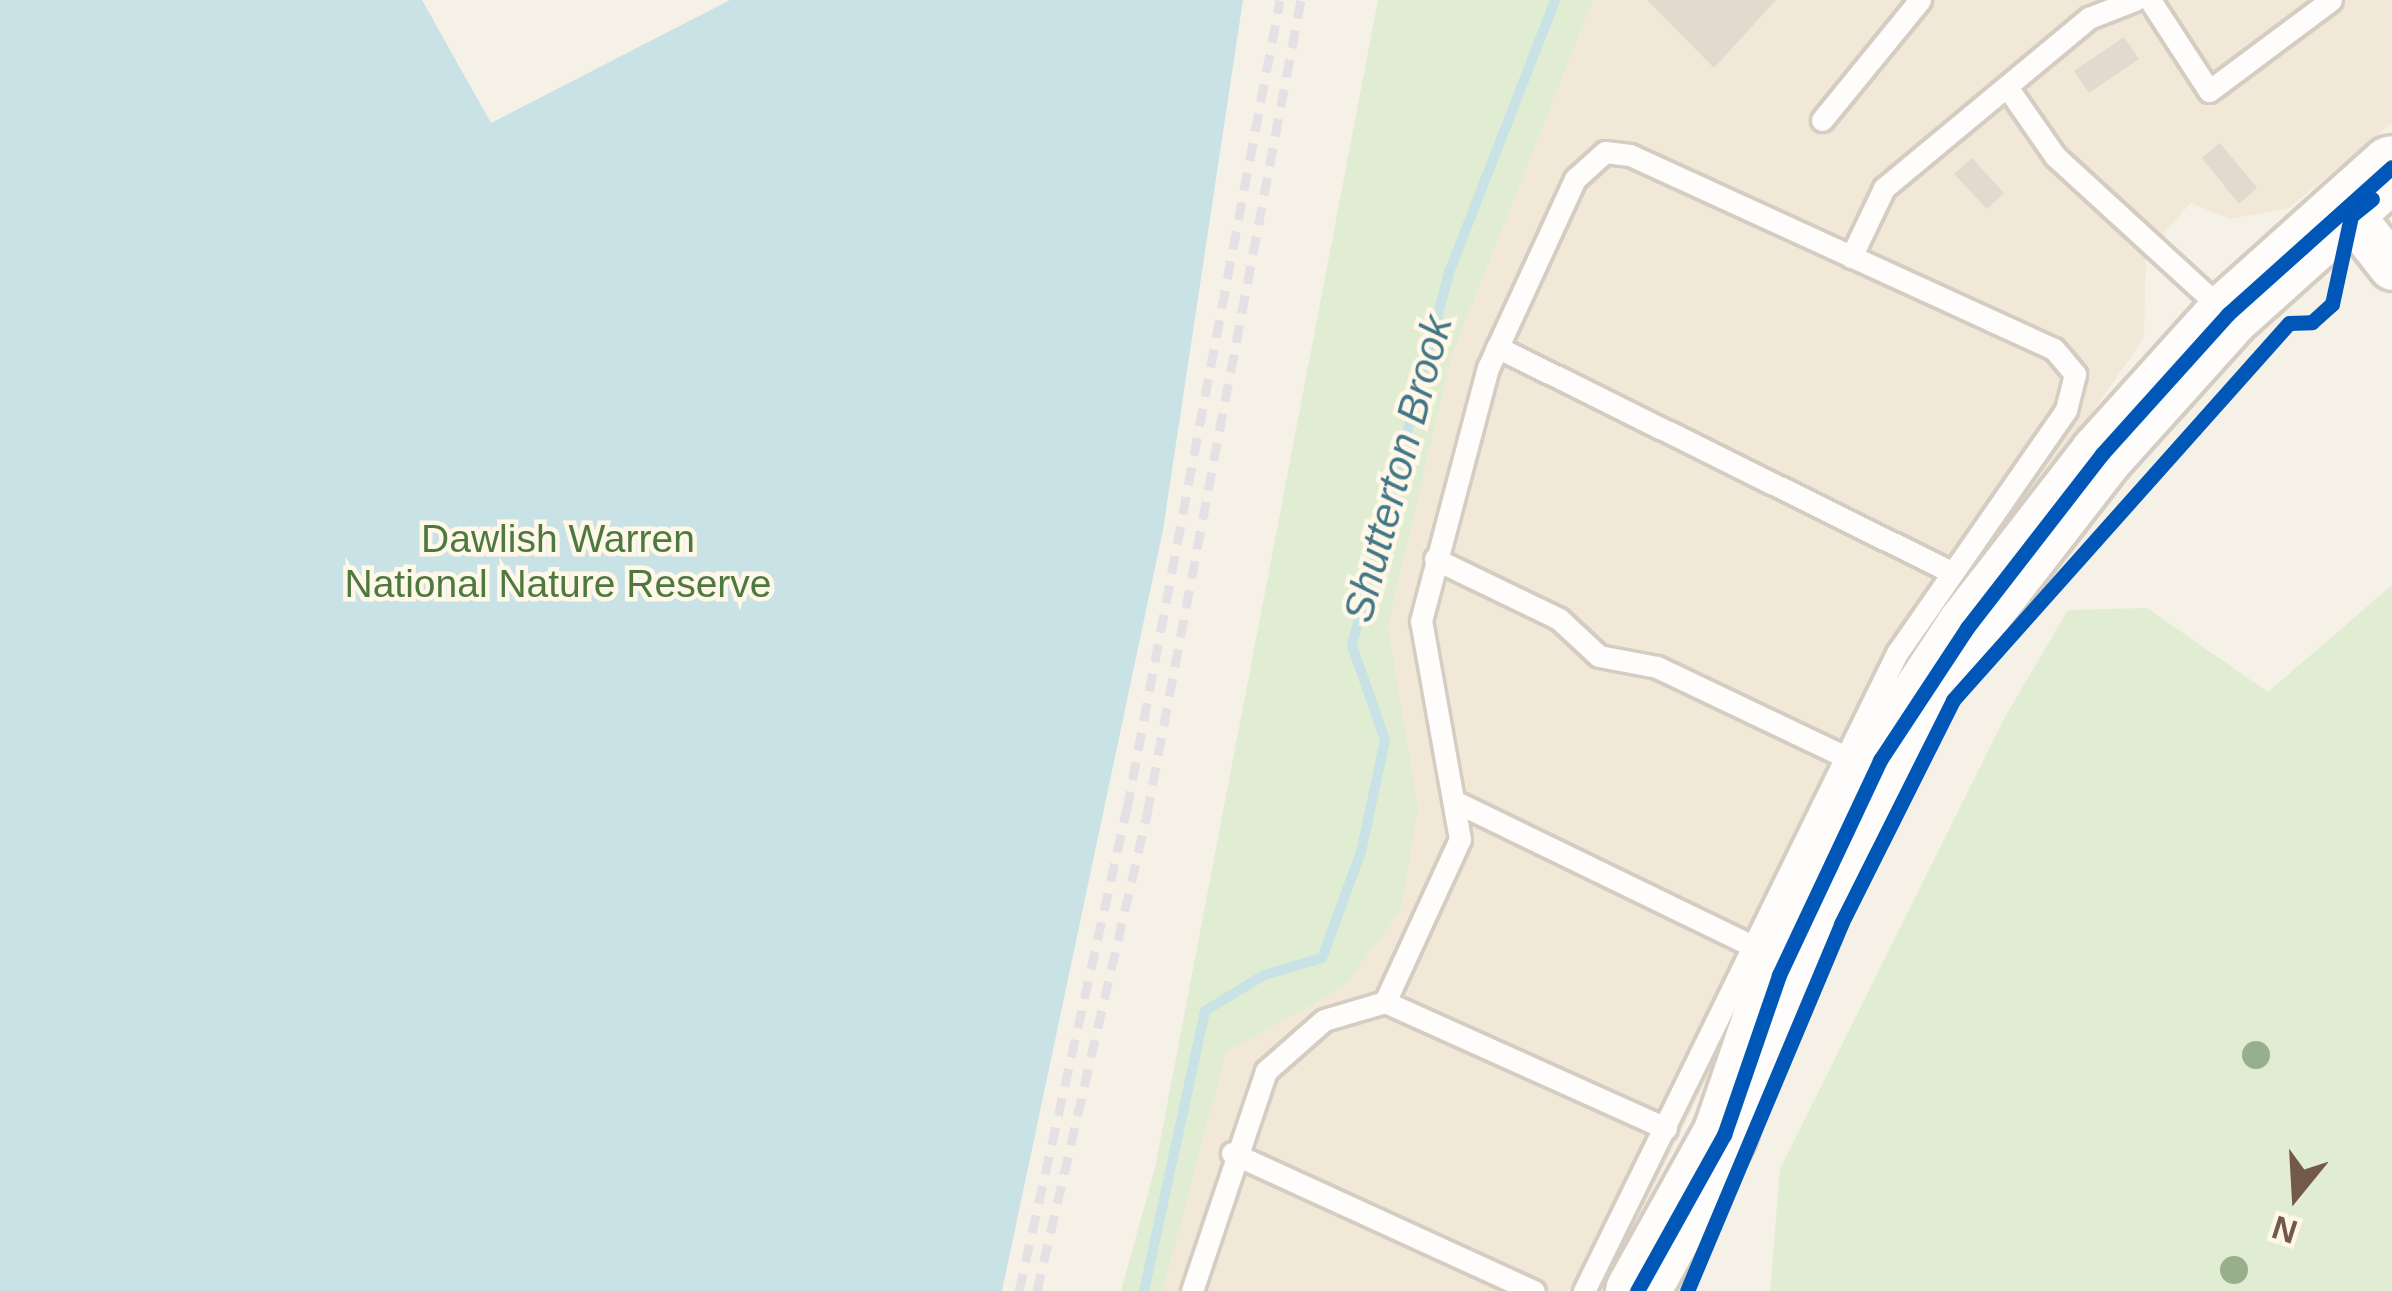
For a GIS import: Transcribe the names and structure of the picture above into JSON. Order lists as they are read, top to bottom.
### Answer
{
  "water": ["Shutterton Brook"],
  "parks": ["Dawlish Warren National Nature Reserve"],
  "north": "bottom"
}
